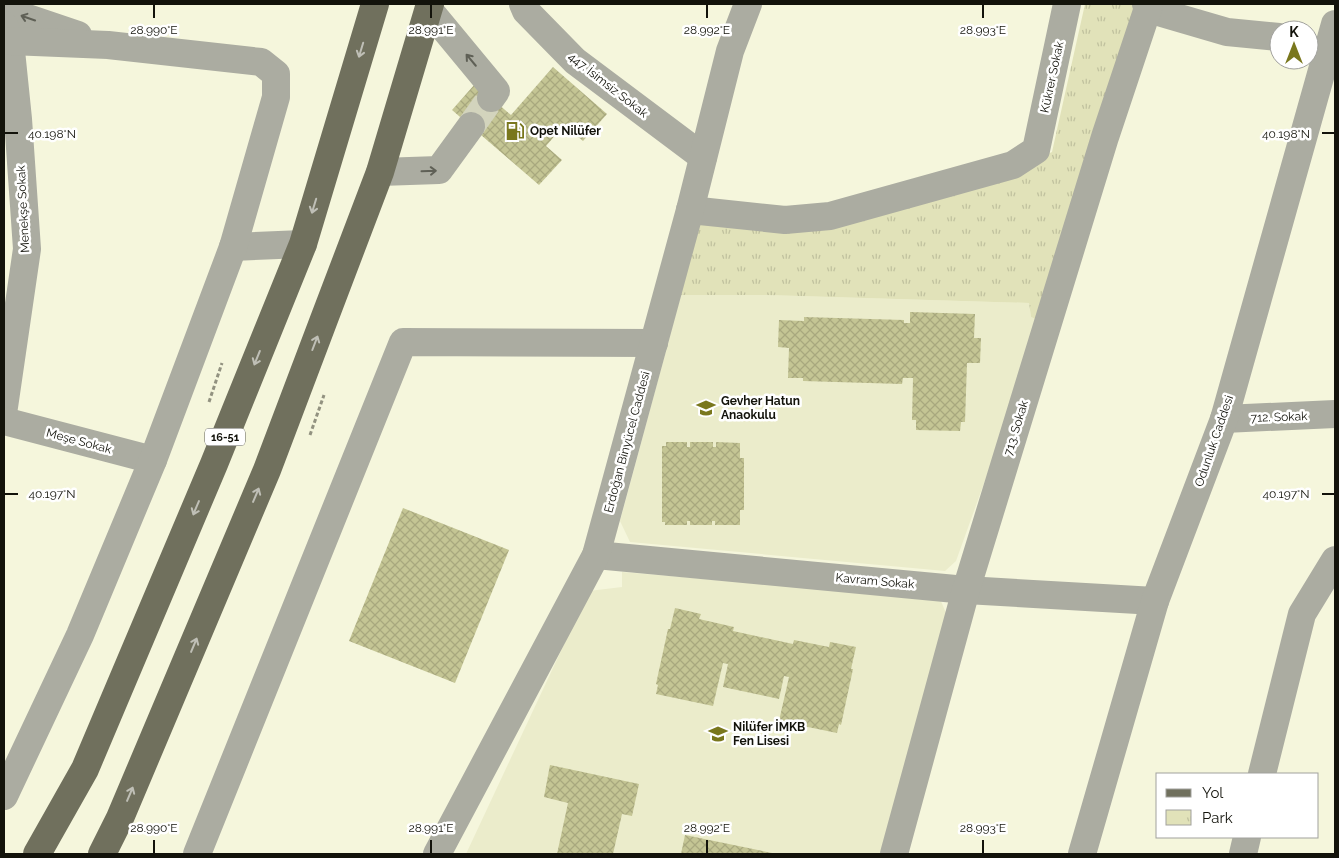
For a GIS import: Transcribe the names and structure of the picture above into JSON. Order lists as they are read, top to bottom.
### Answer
{
  "streets": {
    "main road": ["16-51"],
    "street": [
      "Kükrer Sokak",
      "447. İsimsiz Sokak",
      "Menekşe Sokak",
      "712. Sokak",
      "713. Sokak",
      "Meşe Sokak",
      "Odunluk Caddesi",
      "Erdoğan Binyücel Caddesi",
      "Kavram Sokak"
    ]
  },
  "crossings": [
    ["Kükrer Sokak", "Erdoğan Binyücel Caddesi"],
    ["447. İsimsiz Sokak", "Erdoğan Binyücel Caddesi"],
    ["712. Sokak", "Odunluk Caddesi"],
    ["713. Sokak", "Kavram Sokak"],
    ["Odunluk Caddesi", "Kavram Sokak"],
    ["Erdoğan Binyücel Caddesi", "Kavram Sokak"]
  ],
  "places": {
    "fuel station": ["Opet Nilüfer"],
    "school or university": ["Gevher Hatun Anaokulu", "Nilüfer İMKB Fen Lisesi"]
  },
  "legend": ["Yol", "Park"],
  "north": "top",
  "coordinates": [
    "28.990°E",
    "28.991°E",
    "28.992°E",
    "28.993°E",
    "40.198°N",
    "40.197°N"
  ]
}
